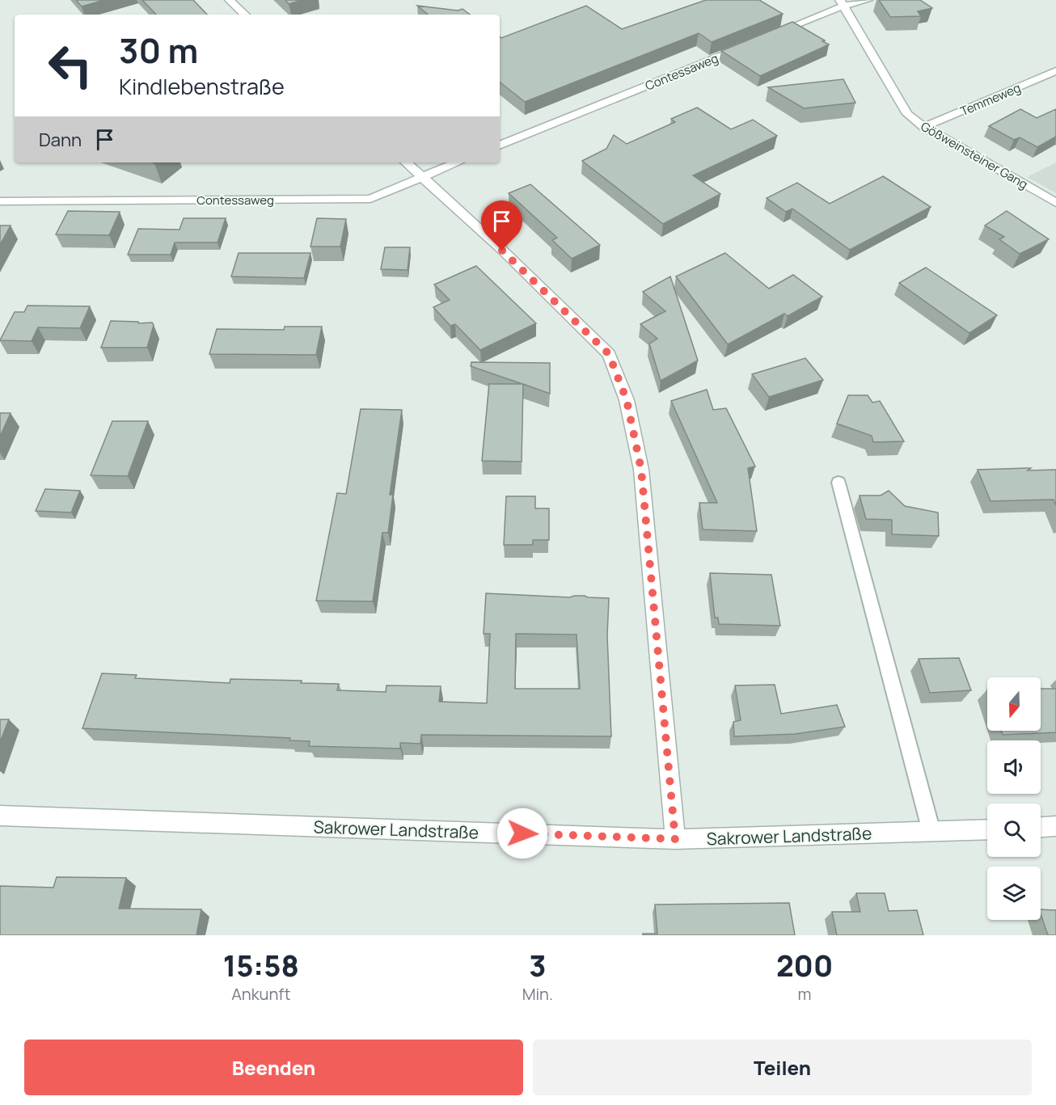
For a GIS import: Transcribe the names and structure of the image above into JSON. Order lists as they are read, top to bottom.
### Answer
{
  "streets": {
    "street": [
      "Contessaweg",
      "Temmeweg",
      "Gößweinsteiner Gang",
      "Sakrower Landstraße"
    ]
  },
  "crossings": [
    ["Temmeweg", "Gößweinsteiner Gang"]
  ],
  "north": "bottom",
  "page": {
    "turn": ["30 m", "Kindlebenstraße"],
    "then": "Dann",
    "eta": [
      "15:58",
      "Ankunft",
      "3",
      "Min.",
      "200",
      "m"
    ],
    "buttons": ["Beenden", "Teilen"]
  }
}
